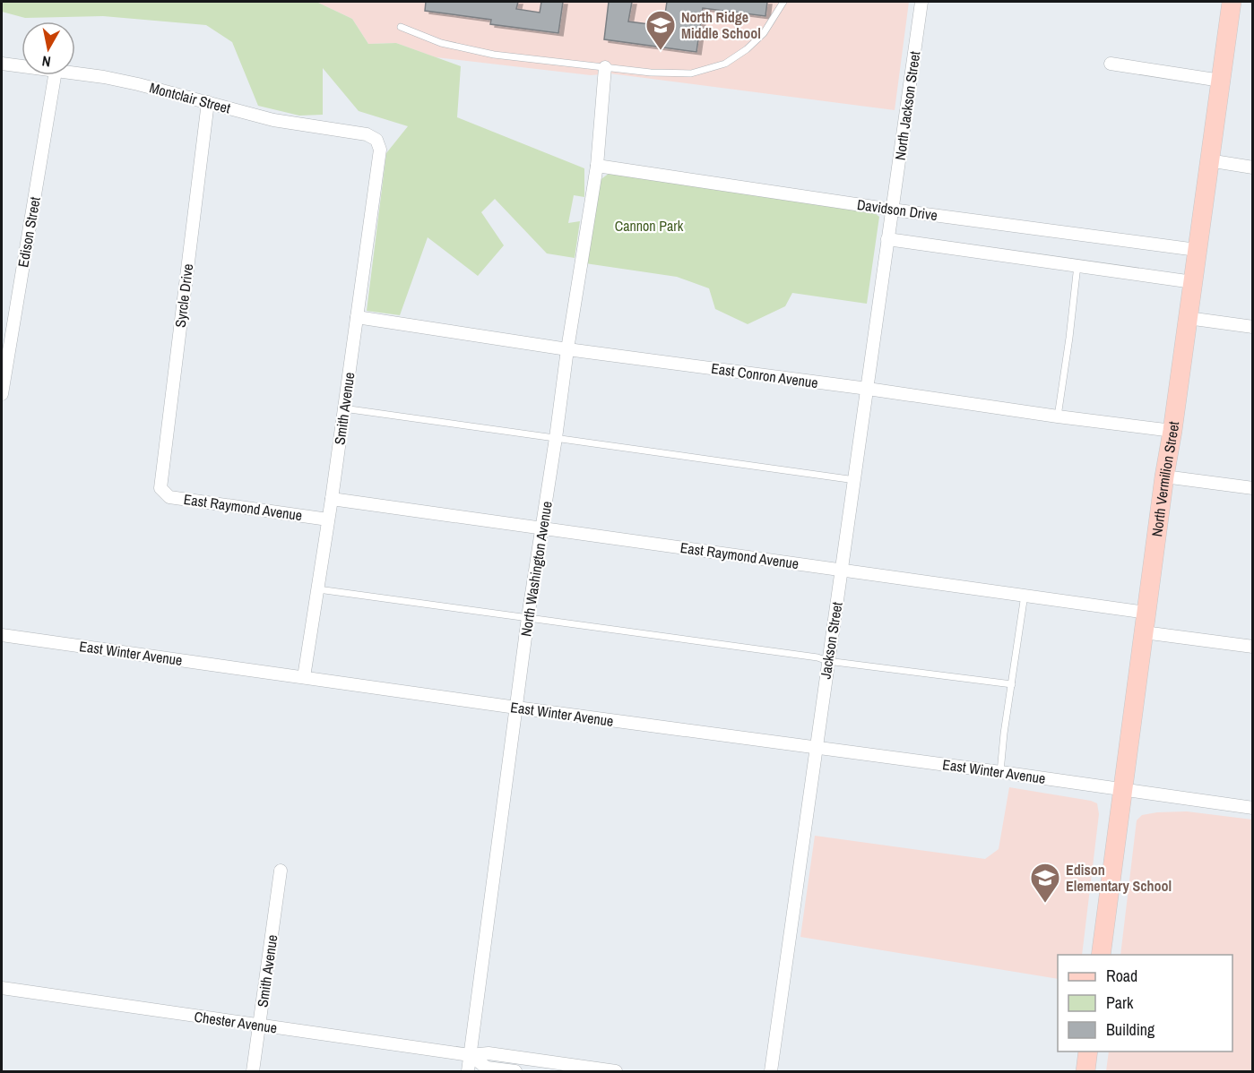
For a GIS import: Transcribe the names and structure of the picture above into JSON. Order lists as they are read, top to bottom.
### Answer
{
  "streets": {
    "main road": ["North Vermilion Street"],
    "street": [
      "Montclair Street",
      "North Jackson Street",
      "Davidson Drive",
      "Edison Street",
      "Syrcle Drive",
      "East Conron Avenue",
      "Smith Avenue",
      "East Raymond Avenue",
      "North Washington Avenue",
      "Jackson Street",
      "East Winter Avenue",
      "Chester Avenue"
    ]
  },
  "crossings": [
    ["Montclair Street", "Syrcle Drive"],
    ["Montclair Street", "Smith Avenue"],
    ["North Jackson Street", "Davidson Drive"],
    ["North Jackson Street", "Jackson Street"],
    ["Davidson Drive", "North Vermilion Street"],
    ["Davidson Drive", "North Washington Avenue"],
    ["Davidson Drive", "Jackson Street"],
    ["Syrcle Drive", "East Raymond Avenue"],
    ["East Conron Avenue", "Smith Avenue"],
    ["East Conron Avenue", "North Vermilion Street"],
    ["East Conron Avenue", "North Washington Avenue"],
    ["East Conron Avenue", "Jackson Street"],
    ["Smith Avenue", "East Raymond Avenue"],
    ["Smith Avenue", "East Winter Avenue"],
    ["Smith Avenue", "Chester Avenue"],
    ["North Vermilion Street", "East Raymond Avenue"],
    ["North Vermilion Street", "East Winter Avenue"],
    ["East Raymond Avenue", "North Washington Avenue"],
    ["East Raymond Avenue", "Jackson Street"],
    ["North Washington Avenue", "East Winter Avenue"],
    ["North Washington Avenue", "Chester Avenue"],
    ["Jackson Street", "East Winter Avenue"]
  ],
  "parks": ["Cannon Park"],
  "places": {
    "school or university": ["North Ridge Middle School", "Edison Elementary School"]
  },
  "legend": ["Road", "Park", "Building"],
  "north": "bottom"
}
